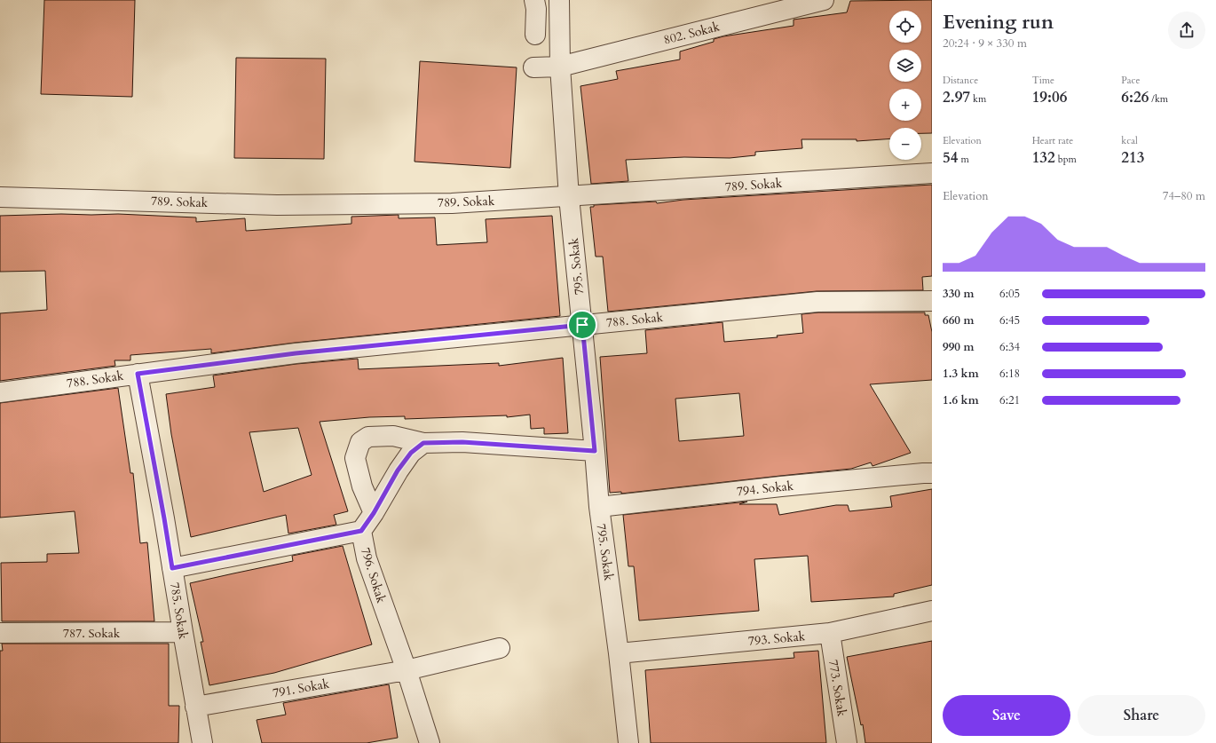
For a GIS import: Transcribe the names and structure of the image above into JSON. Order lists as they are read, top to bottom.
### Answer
{
  "streets": {
    "street": [
      "802. Sokak",
      "789. Sokak",
      "795. Sokak",
      "788. Sokak",
      "794. Sokak",
      "796. Sokak",
      "785. Sokak",
      "787. Sokak",
      "793. Sokak",
      "791. Sokak",
      "773. Sokak"
    ]
  },
  "crossings": [
    ["802. Sokak", "795. Sokak"],
    ["789. Sokak", "795. Sokak"],
    ["795. Sokak", "788. Sokak"],
    ["795. Sokak", "794. Sokak"],
    ["795. Sokak", "793. Sokak"],
    ["788. Sokak", "785. Sokak"],
    ["796. Sokak", "791. Sokak"],
    ["785. Sokak", "787. Sokak"],
    ["785. Sokak", "791. Sokak"],
    ["793. Sokak", "773. Sokak"]
  ],
  "page": {
    "heading": ["Evening run", "20:24 · 9 × 330 m"],
    "map_buttons": ["+", "−"],
    "stats": [
      ["Distance", "2.97 km"],
      ["Time", "19:06"],
      ["Pace", "6:26 /km"],
      ["Elevation", "54 m"],
      ["Heart rate", "132 bpm"],
      ["kcal", "213"]
    ],
    "chart": ["Elevation", "74–80 m"],
    "list": [
      {
        "name": "330 m",
        "note": "6:05"
      },
      {
        "name": "660 m",
        "note": "6:45"
      },
      {
        "name": "990 m",
        "note": "6:34"
      },
      {
        "name": "1.3 km",
        "note": "6:18"
      },
      {
        "name": "1.6 km",
        "note": "6:21"
      }
    ],
    "buttons": ["Save", "Share"]
  }
}
